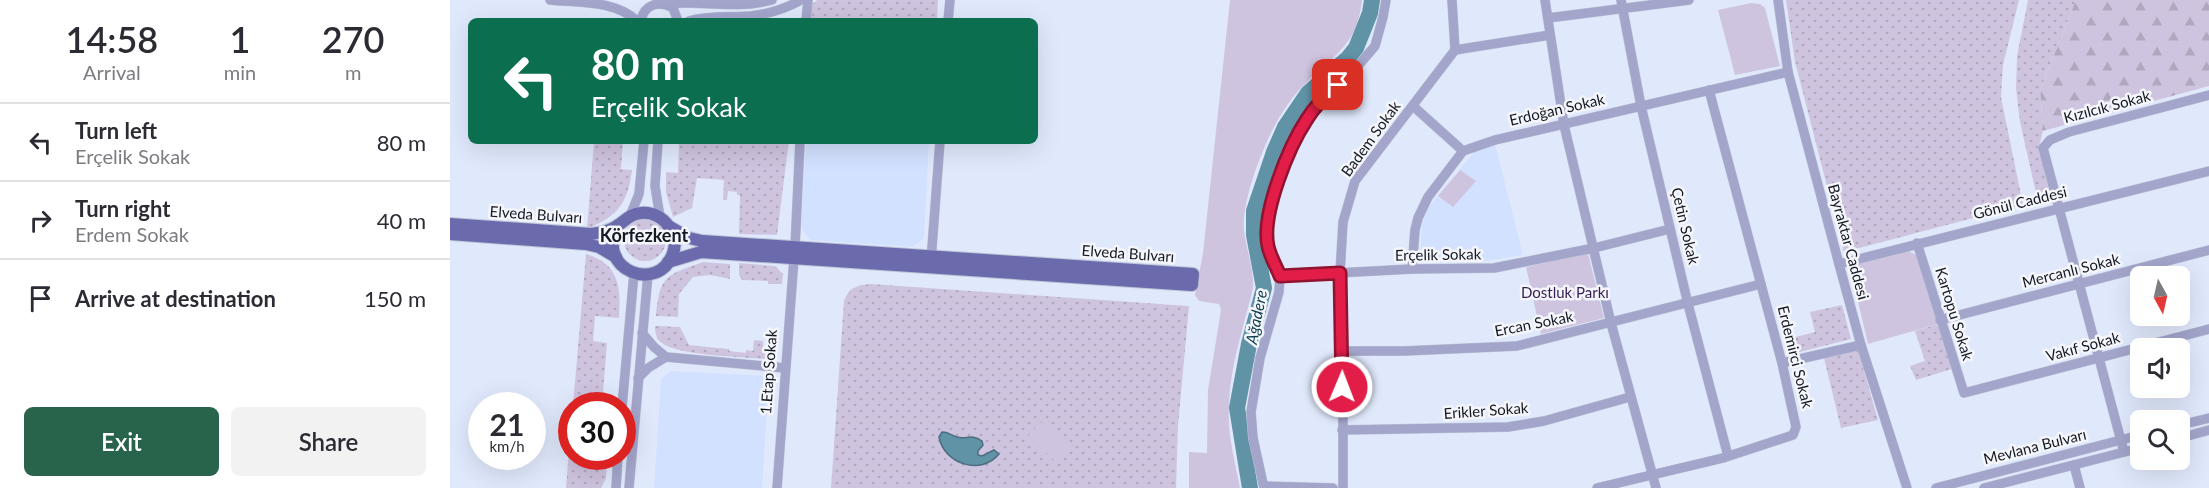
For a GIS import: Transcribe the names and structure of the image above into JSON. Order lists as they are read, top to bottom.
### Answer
{
  "streets": {
    "main road": ["Elveda Bulvarı"],
    "street": [
      "Kızılcık Sokak",
      "Erdoğan Sokak",
      "Badem Sokak",
      "Gönül Caddesi",
      "Çetin Sokak",
      "Bayraktar Caddesi",
      "Erçelik Sokak",
      "Mercanlı Sokak",
      "Kartopu Sokak",
      "Ercan Sokak",
      "Vakıf Sokak",
      "Erdemirci Sokak",
      "1.Etap Sokak",
      "Erikler Sokak",
      "Mevlana Bulvarı"
    ]
  },
  "crossings": [
    ["Kızılcık Sokak", "Gönül Caddesi"],
    ["Kızılcık Sokak", "Mercanlı Sokak"],
    ["Kızılcık Sokak", "Vakıf Sokak"],
    ["Kızılcık Sokak", "Mevlana Bulvarı"],
    ["Erdoğan Sokak", "Çetin Sokak"],
    ["Erdoğan Sokak", "Bayraktar Caddesi"],
    ["Erdoğan Sokak", "Erdemirci Sokak"],
    ["Badem Sokak", "Erçelik Sokak"],
    ["Badem Sokak", "Ercan Sokak"],
    ["Badem Sokak", "Erikler Sokak"],
    ["Gönül Caddesi", "Bayraktar Caddesi"],
    ["Gönül Caddesi", "Kartopu Sokak"],
    ["Elveda Bulvarı", "1.Etap Sokak"],
    ["Çetin Sokak", "Erçelik Sokak"],
    ["Çetin Sokak", "Ercan Sokak"],
    ["Çetin Sokak", "Erdemirci Sokak"],
    ["Mercanlı Sokak", "Kartopu Sokak"],
    ["Kartopu Sokak", "Vakıf Sokak"],
    ["Ercan Sokak", "Erdemirci Sokak"]
  ],
  "districts": ["Körfezkent"],
  "water": ["Ağadere"],
  "parks": ["Dostluk Parkı"],
  "north": "bottom",
  "page": {
    "eta": [
      "14:58",
      "Arrival",
      "1",
      "min",
      "270",
      "m"
    ],
    "turn": ["80 m", "Erçelik Sokak"],
    "list": [
      {
        "name": "Turn left",
        "note": "Erçelik Sokak",
        "value": "80 m"
      },
      {
        "name": "Turn right",
        "note": "Erdem Sokak",
        "value": "40 m"
      },
      {
        "name": "Arrive at destination",
        "value": "150 m"
      }
    ],
    "speed": "21 km/h",
    "limit": "30",
    "buttons": ["Exit", "Share"]
  }
}
